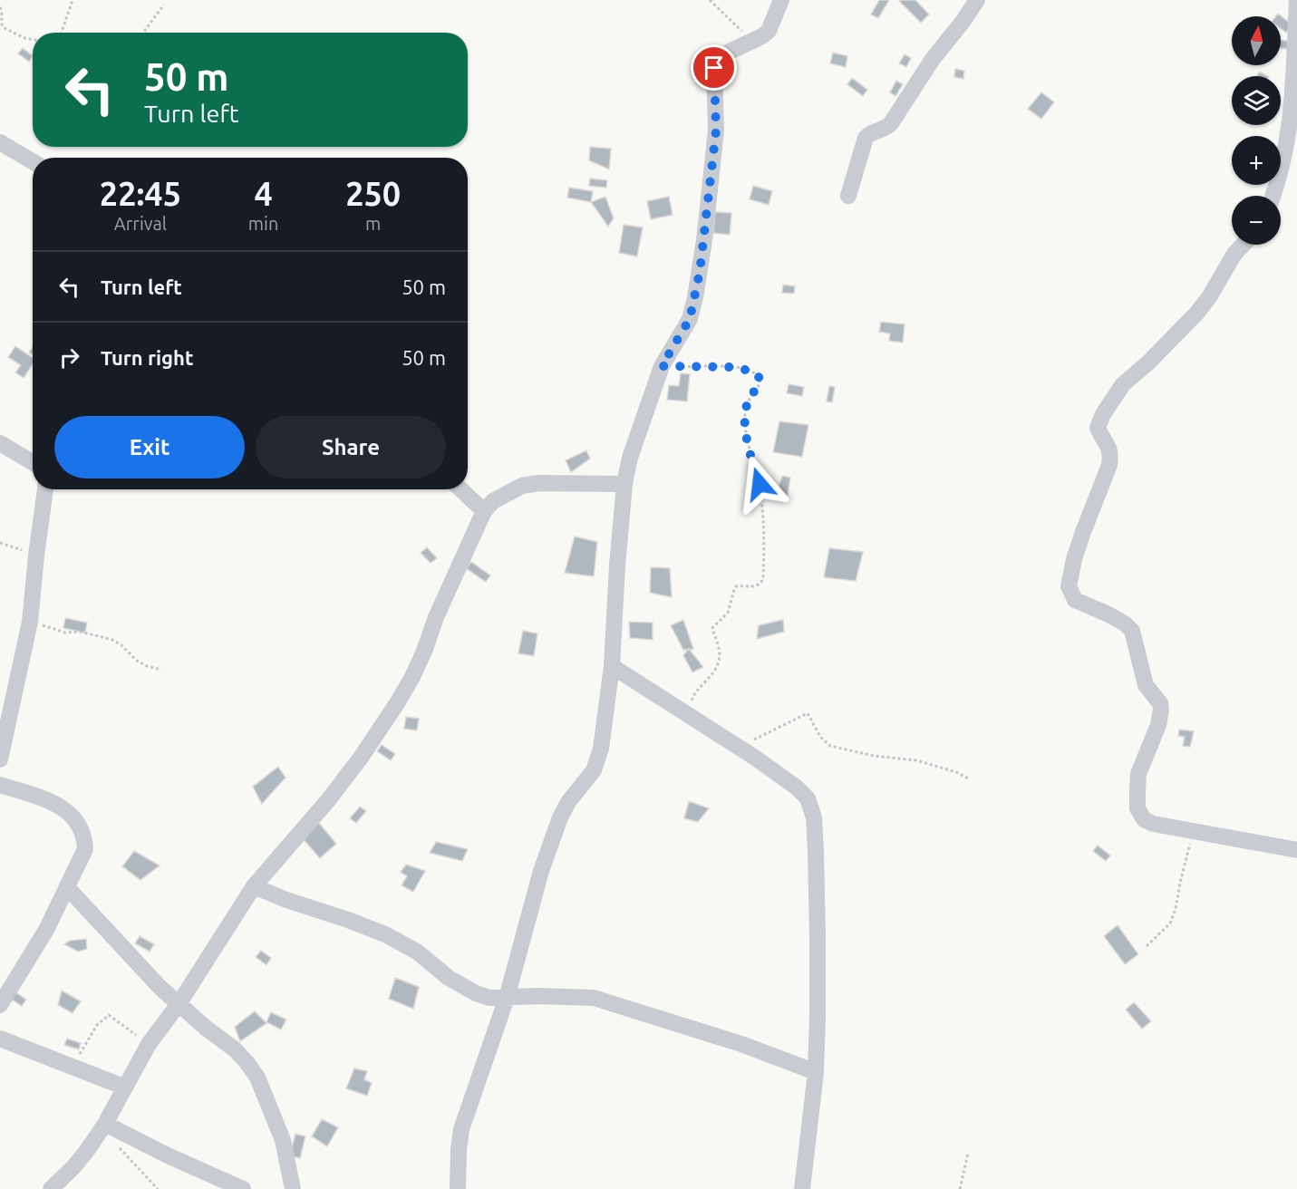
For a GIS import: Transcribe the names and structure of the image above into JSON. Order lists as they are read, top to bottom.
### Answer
{
  "north": "top",
  "page": {
    "map_buttons": ["+", "−"],
    "turn": ["50 m", "Turn left"],
    "eta": [
      "22:45",
      "Arrival",
      "4",
      "min",
      "250",
      "m"
    ],
    "list": [
      {
        "name": "Turn left",
        "value": "50 m"
      },
      {
        "name": "Turn right",
        "value": "50 m"
      }
    ],
    "buttons": ["Exit", "Share"]
  }
}
